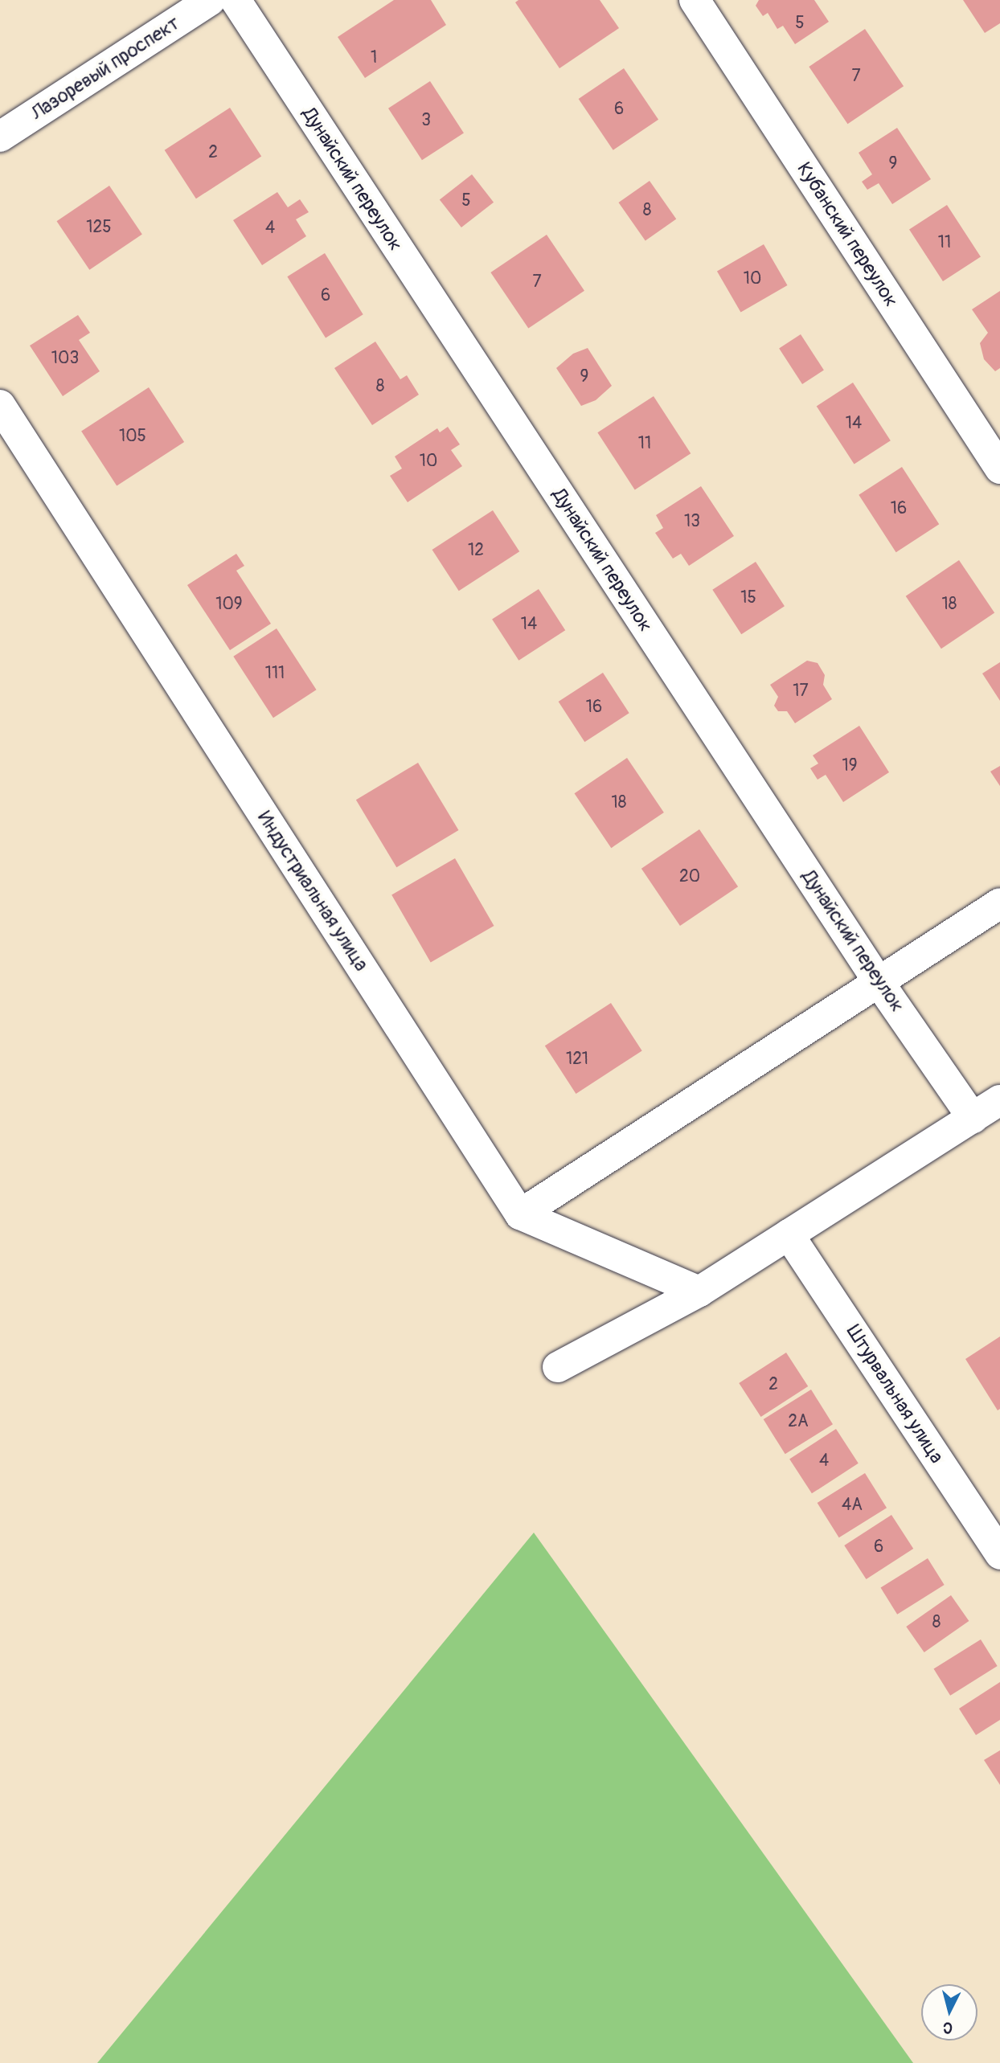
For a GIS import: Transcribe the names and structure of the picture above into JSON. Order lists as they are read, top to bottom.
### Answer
{
  "streets": {
    "street": [
      "Лазоревый проспект",
      "Дунайский переулок",
      "Кубанский переулок",
      "Индустриальная улица",
      "Штурвальная улица"
    ]
  },
  "house_numbers": [
    "5",
    "1",
    "7",
    "6",
    "3",
    "2",
    "9",
    "5",
    "8",
    "125",
    "4",
    "11",
    "10",
    "7",
    "6",
    "103",
    "9",
    "8",
    "14",
    "105",
    "11",
    "10",
    "16",
    "13",
    "12",
    "15",
    "109",
    "18",
    "14",
    "111",
    "17",
    "16",
    "19",
    "18",
    "20",
    "121",
    "2",
    "2А",
    "4",
    "4А",
    "6",
    "8"
  ],
  "north": "bottom"
}
